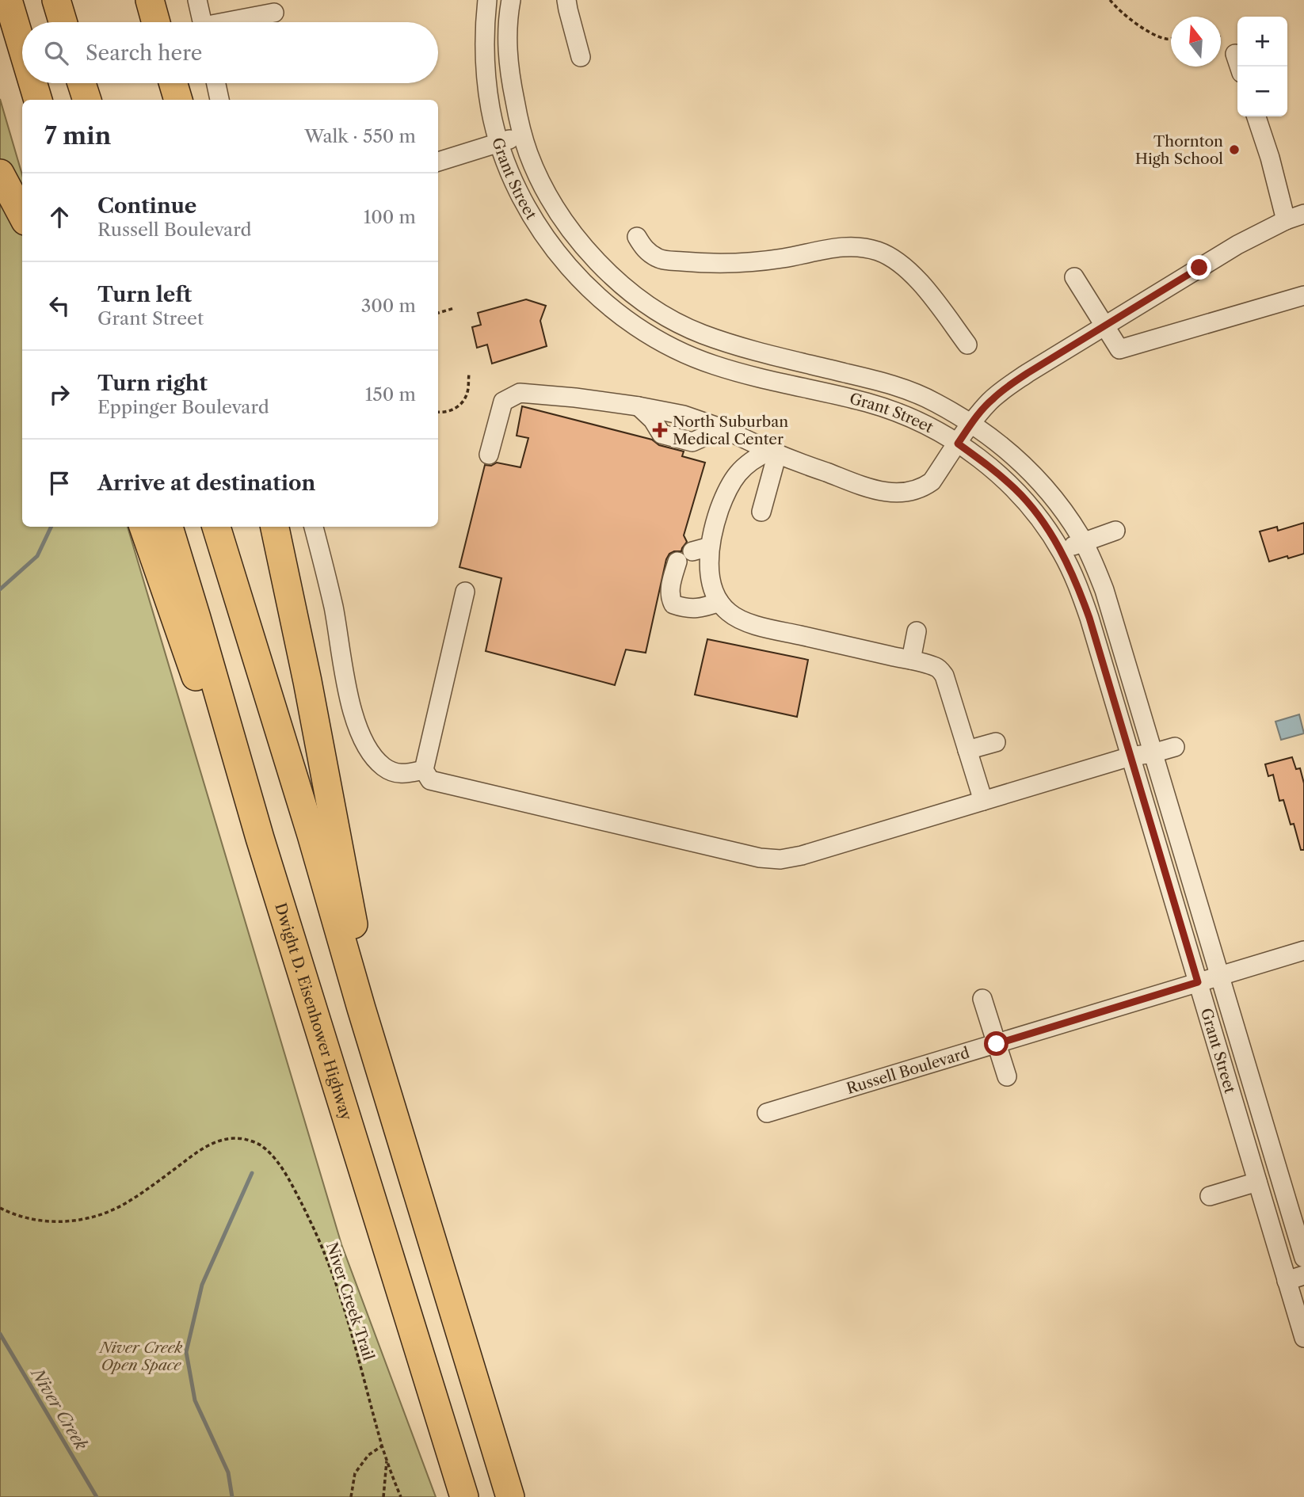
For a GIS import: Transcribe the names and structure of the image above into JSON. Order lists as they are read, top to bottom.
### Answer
{
  "streets": {
    "highway": ["Dwight D. Eisenhower Highway"],
    "street": ["Grant Street", "Russell Boulevard"],
    "path": ["Niver Creek Trail"]
  },
  "crossings": [
    ["Grant Street", "Russell Boulevard"]
  ],
  "water": ["Niver Creek"],
  "parks": ["Niver Creek Open Space"],
  "places": {
    "other": ["Thornton High School"],
    "health": ["North Suburban Medical Center"]
  },
  "north": "top",
  "page": {
    "map_buttons": ["+", "−"],
    "search": "Search here",
    "heading": ["7 min", "Walk · 550 m"],
    "list": [
      ["Continue", "Russell Boulevard", "100 m"],
      ["Turn left", "Grant Street", "300 m"],
      ["Turn right", "Eppinger Boulevard", "150 m"],
      "Arrive at destination"
    ]
  }
}
